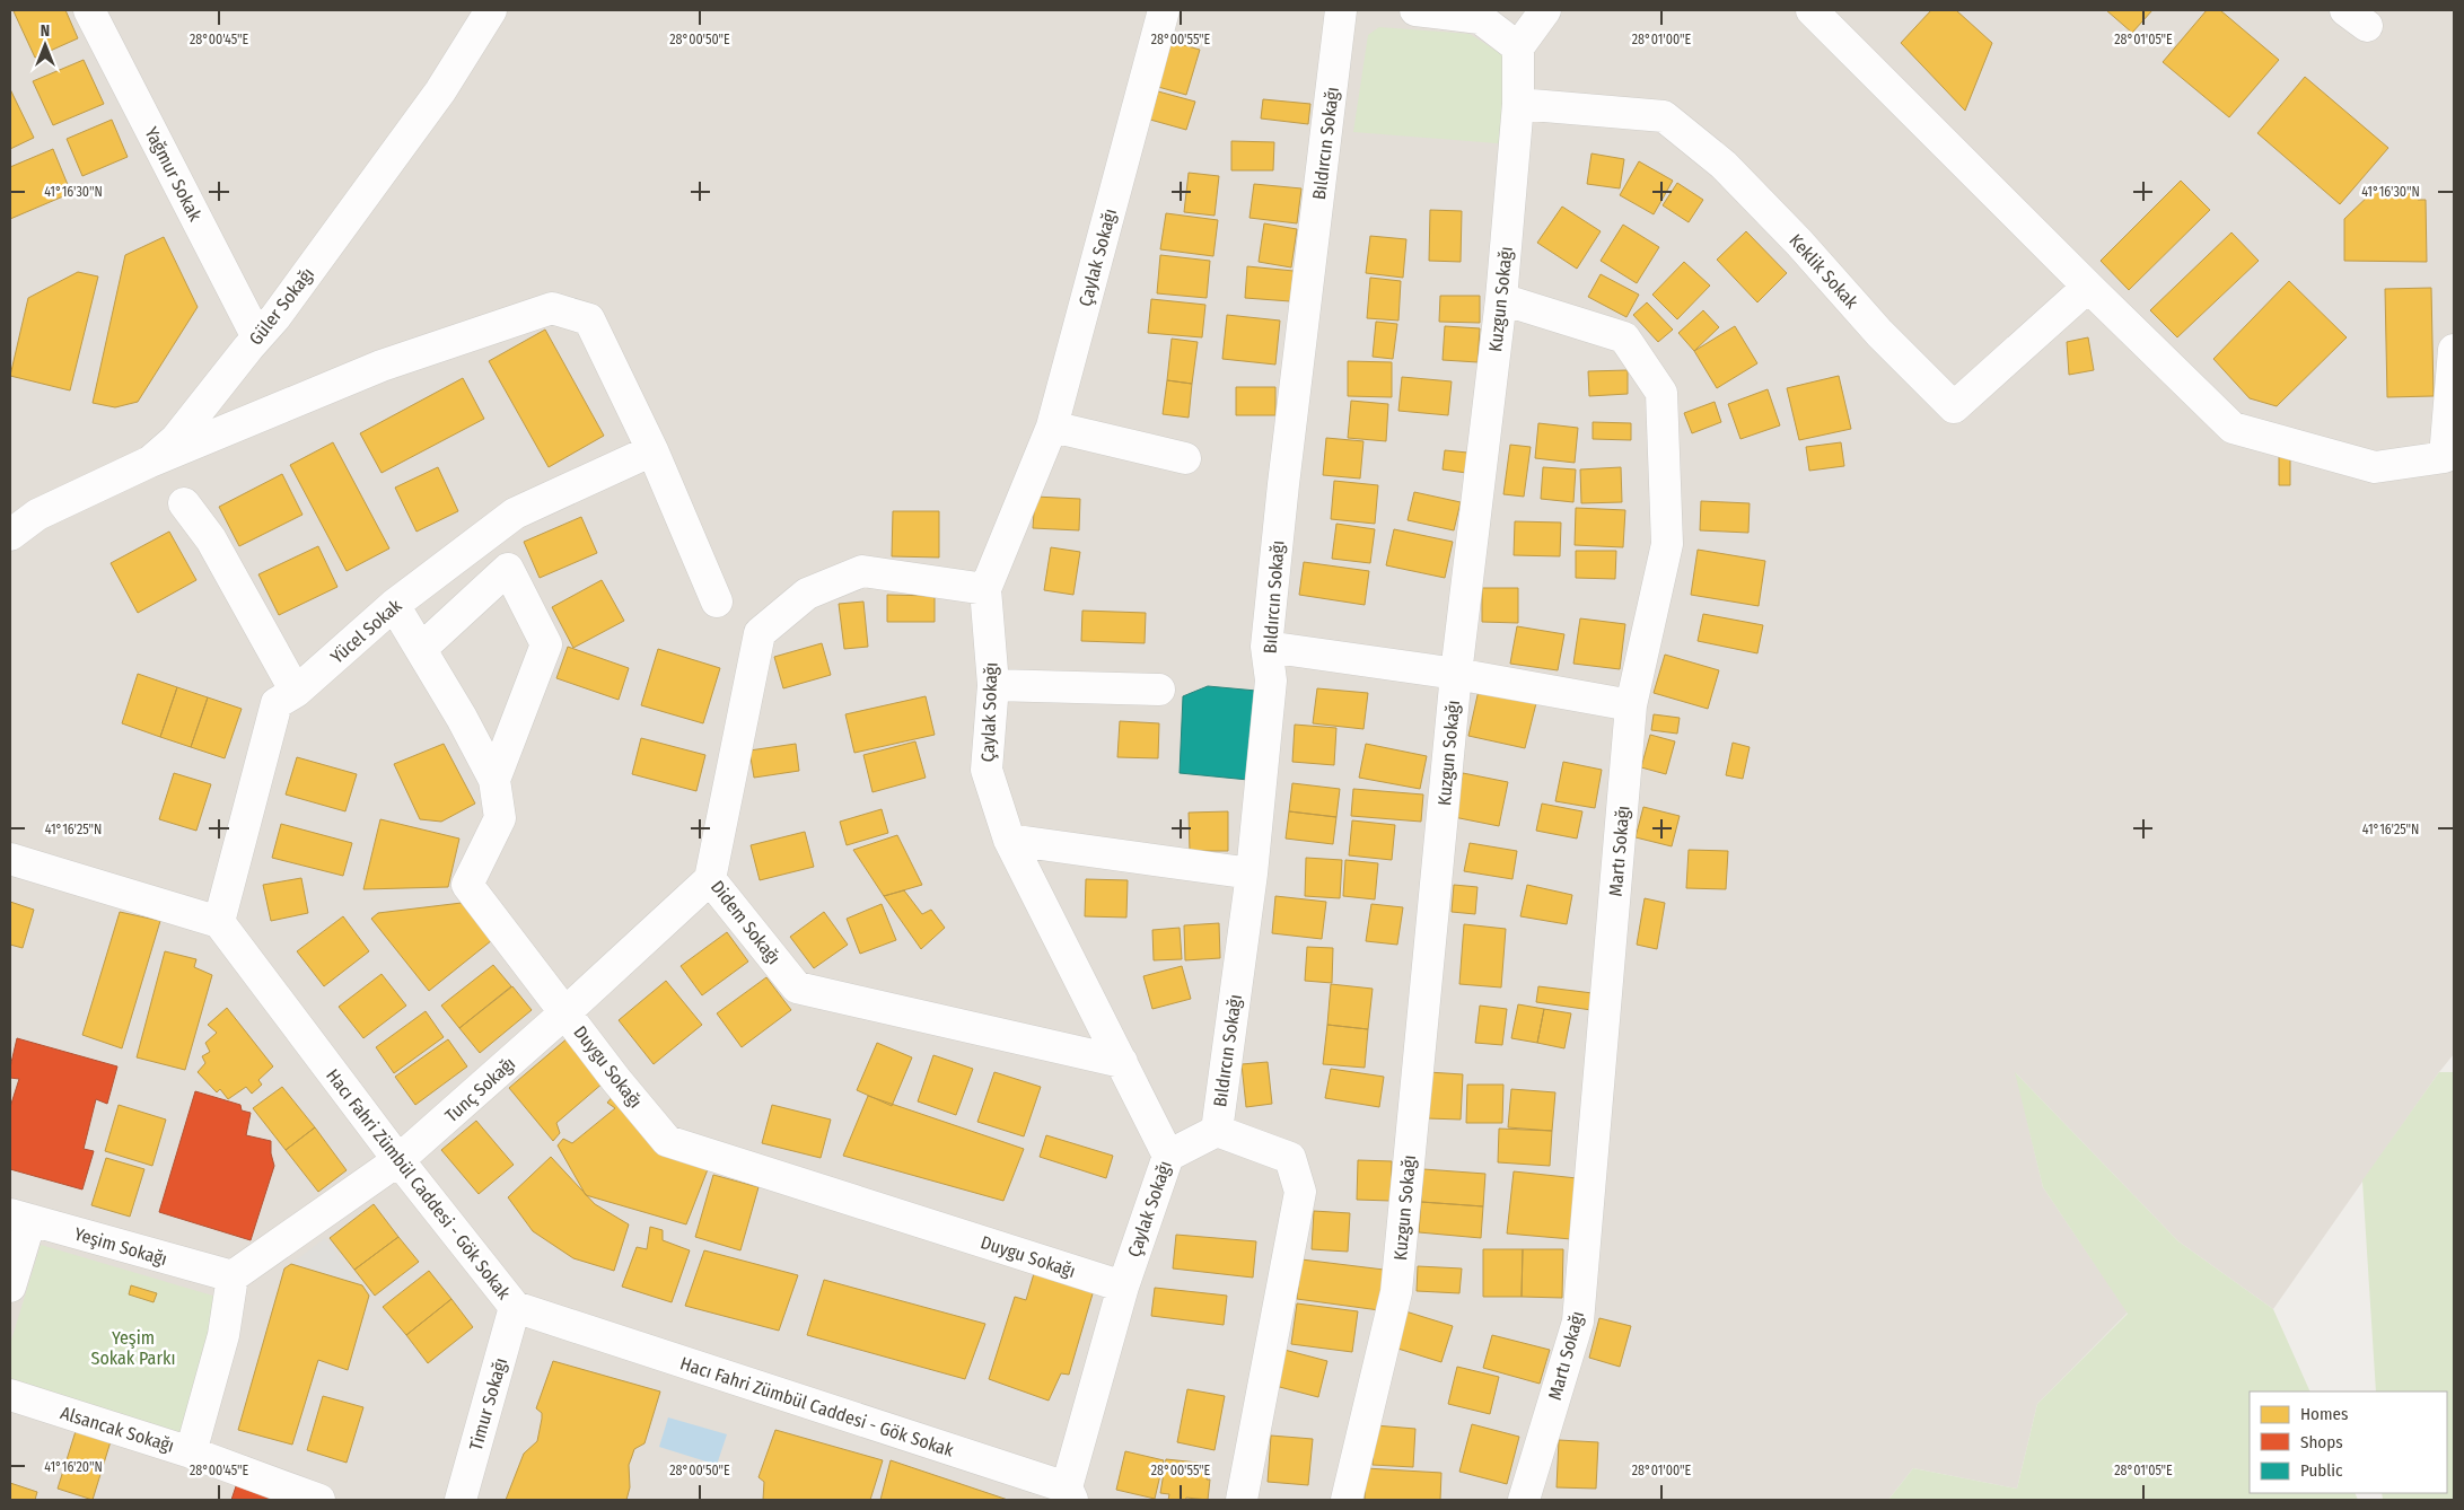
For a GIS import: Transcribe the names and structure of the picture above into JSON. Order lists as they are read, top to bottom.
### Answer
{
  "streets": {
    "street": [
      "Bıldırcın Sokağı",
      "Yağmur Sokak",
      "Çaylak Sokağı",
      "Keklik Sokak",
      "Kuzgun Sokağı",
      "Güler Sokağı",
      "Yücel Sokak",
      "Martı Sokağı",
      "Didem Sokağı",
      "Duygu Sokağı",
      "Tunç Sokağı",
      "Hacı Fahri Zümbül Caddesi - Gök Sokak",
      "Yeşim Sokağı",
      "Timur Sokağı",
      "Alsancak Sokağı"
    ]
  },
  "crossings": [
    ["Bıldırcın Sokağı", "Çaylak Sokağı"],
    ["Yağmur Sokak", "Güler Sokağı"],
    ["Çaylak Sokağı", "Didem Sokağı"],
    ["Çaylak Sokağı", "Duygu Sokağı"],
    ["Çaylak Sokağı", "Hacı Fahri Zümbül Caddesi - Gök Sokak"],
    ["Keklik Sokak", "Kuzgun Sokağı"],
    ["Kuzgun Sokağı", "Martı Sokağı"],
    ["Yücel Sokak", "Hacı Fahri Zümbül Caddesi - Gök Sokak"],
    ["Didem Sokağı", "Tunç Sokağı"],
    ["Duygu Sokağı", "Tunç Sokağı"],
    ["Tunç Sokağı", "Hacı Fahri Zümbül Caddesi - Gök Sokak"],
    ["Tunç Sokağı", "Yeşim Sokağı"],
    ["Hacı Fahri Zümbül Caddesi - Gök Sokak", "Timur Sokağı"]
  ],
  "parks": ["Yeşim Sokak Parkı"],
  "legend": ["Homes", "Shops", "Public"],
  "north": "top",
  "coordinates": [
    "28°00'45\"E",
    "28°00'50\"E",
    "28°00'55\"E",
    "28°01'00\"E",
    "28°01'05\"E",
    "41°16'30\"N",
    "41°16'25\"N",
    "41°16'20\"N"
  ]
}
